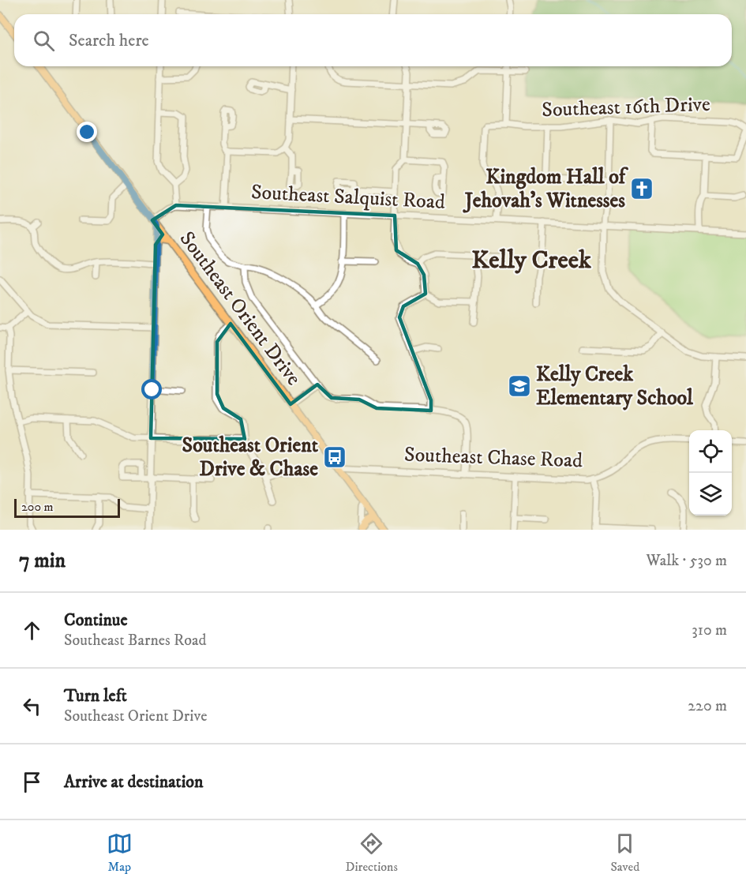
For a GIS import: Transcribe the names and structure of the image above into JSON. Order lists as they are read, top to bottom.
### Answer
{
  "streets": {
    "main road": ["Southeast Orient Drive"],
    "street": ["Southeast 16th Drive", "Southeast Salquist Road", "Southeast Chase Road"]
  },
  "crossings": [
    ["Southeast Orient Drive", "Southeast Chase Road"]
  ],
  "districts": ["Kelly Creek"],
  "places": {
    "church": ["Kingdom Hall of Jehovah's Witnesses"],
    "school or university": ["Kelly Creek Elementary School"],
    "bus stop": ["Southeast Orient Drive & Chase"]
  },
  "scale_bar": "200 m",
  "page": {
    "search": "Search here",
    "scale": "200 m",
    "heading": ["7 min", "Walk · 530 m"],
    "list": [
      ["Continue", "Southeast Barnes Road", "310 m"],
      ["Turn left", "Southeast Orient Drive", "220 m"],
      "Arrive at destination"
    ],
    "nav": ["Map", "Directions", "Saved"]
  }
}
